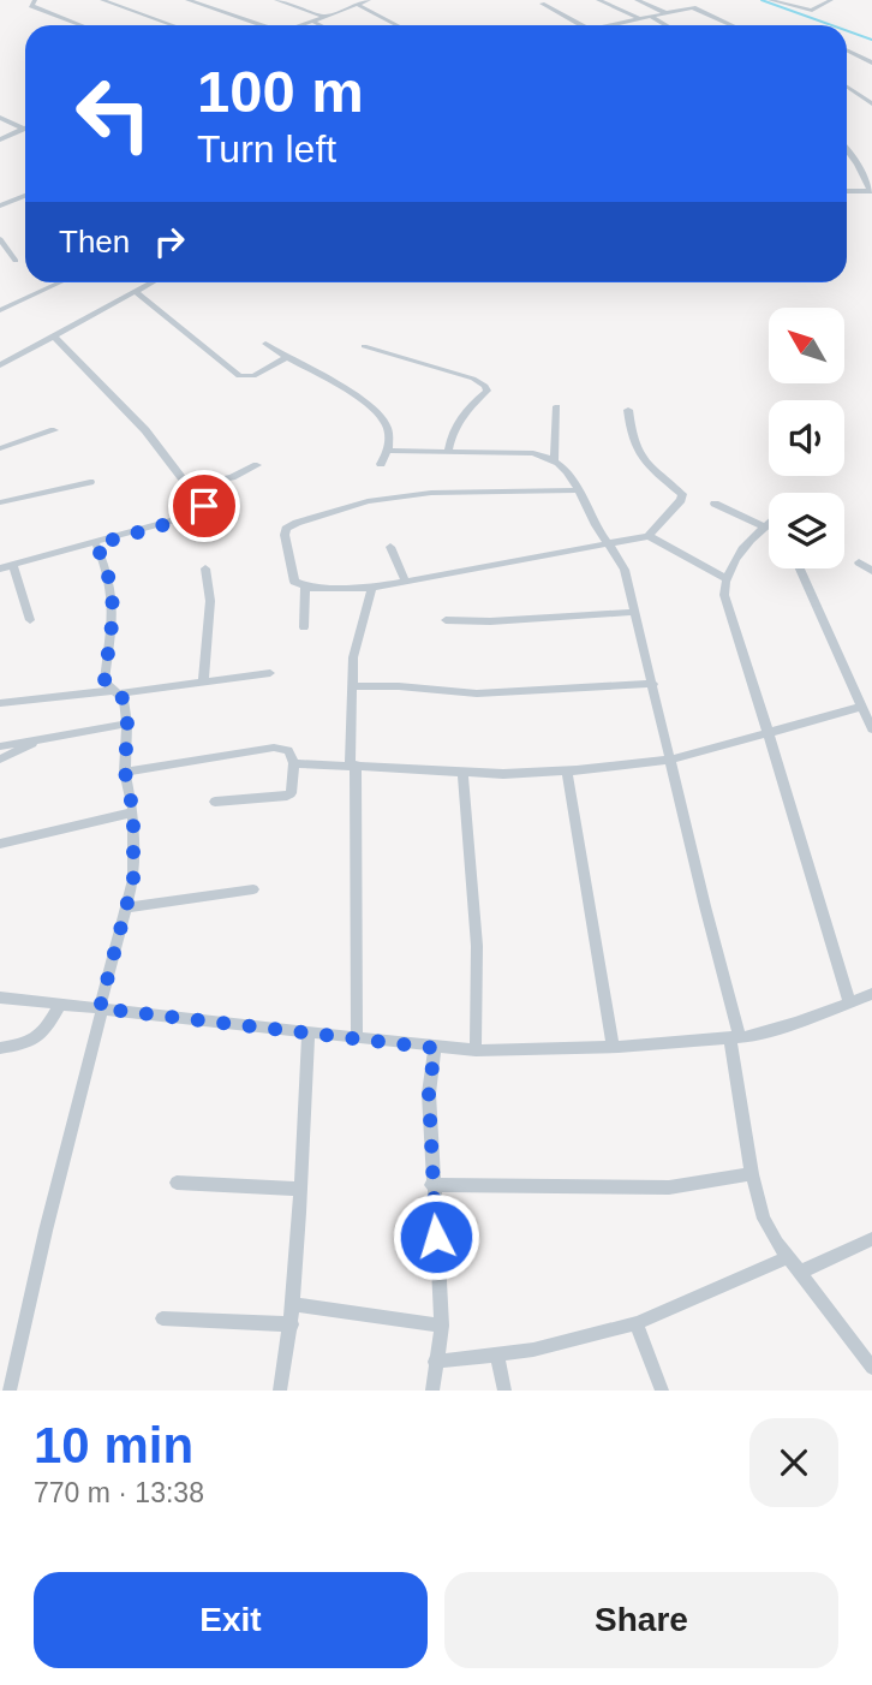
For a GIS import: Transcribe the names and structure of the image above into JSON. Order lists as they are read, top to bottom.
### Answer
{
  "north": "top left",
  "page": {
    "turn": ["100 m", "Turn left"],
    "then": "Then",
    "heading": ["10 min", "770 m · 13:38"],
    "buttons": ["Exit", "Share"]
  }
}
